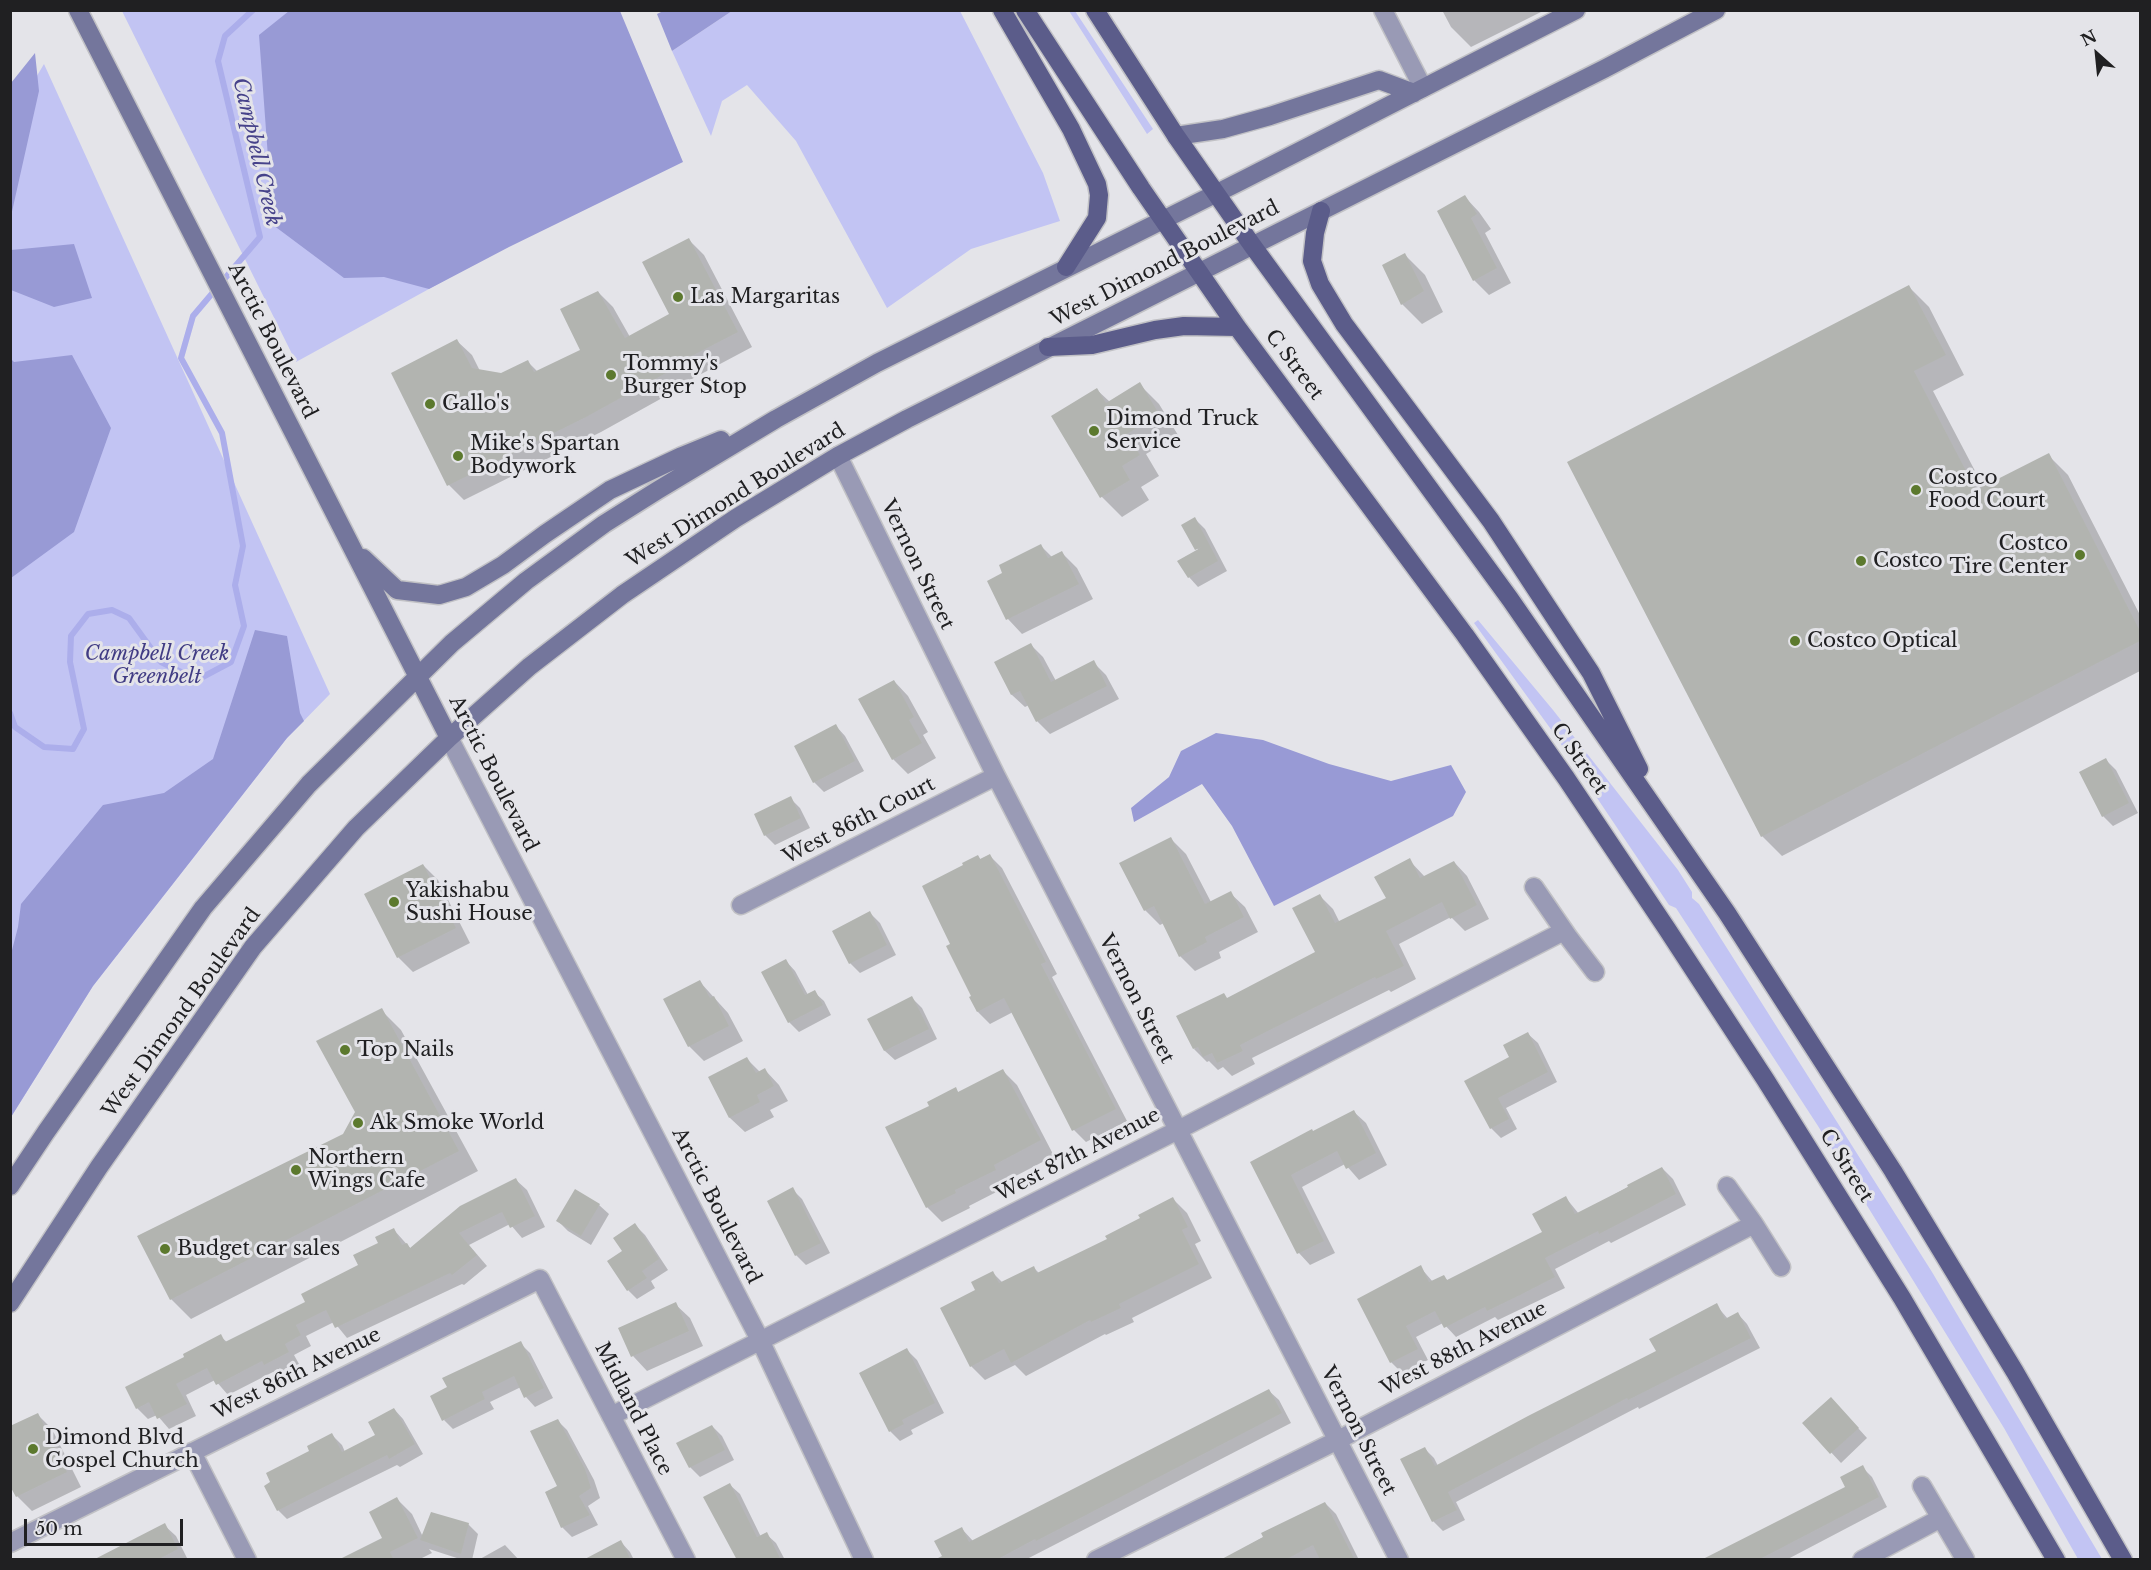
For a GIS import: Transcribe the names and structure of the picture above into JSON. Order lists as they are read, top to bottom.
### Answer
{
  "streets": {
    "main road": ["West Dimond Boulevard", "Arctic Boulevard", "C Street"],
    "street": [
      "Vernon Street",
      "West 86th Court",
      "West 87th Avenue",
      "West 88th Avenue",
      "West 86th Avenue",
      "Midland Place"
    ]
  },
  "crossings": [
    ["West Dimond Boulevard", "Arctic Boulevard"],
    ["West Dimond Boulevard", "C Street"],
    ["West Dimond Boulevard", "Vernon Street"],
    ["Arctic Boulevard", "West 87th Avenue"],
    ["Vernon Street", "West 86th Court"],
    ["Vernon Street", "West 87th Avenue"],
    ["Vernon Street", "West 88th Avenue"],
    ["West 87th Avenue", "Midland Place"],
    ["West 86th Avenue", "Midland Place"]
  ],
  "water": ["Campbell Creek"],
  "parks": ["Campbell Creek Greenbelt"],
  "places": [
    "Las Margaritas",
    "Tommy's Burger Stop",
    "Gallo's",
    "Dimond Truck Service",
    "Mike's Spartan Bodywork",
    "Costco Food Court",
    "Costco Tire Center",
    "Costco",
    "Costco Optical",
    "Yakishabu Sushi House",
    "Top Nails",
    "Ak Smoke World",
    "Northern Wings Cafe",
    "Budget car sales",
    "Dimond Blvd Gospel Church"
  ],
  "scale_bar": "50 m",
  "north": "top left"
}
